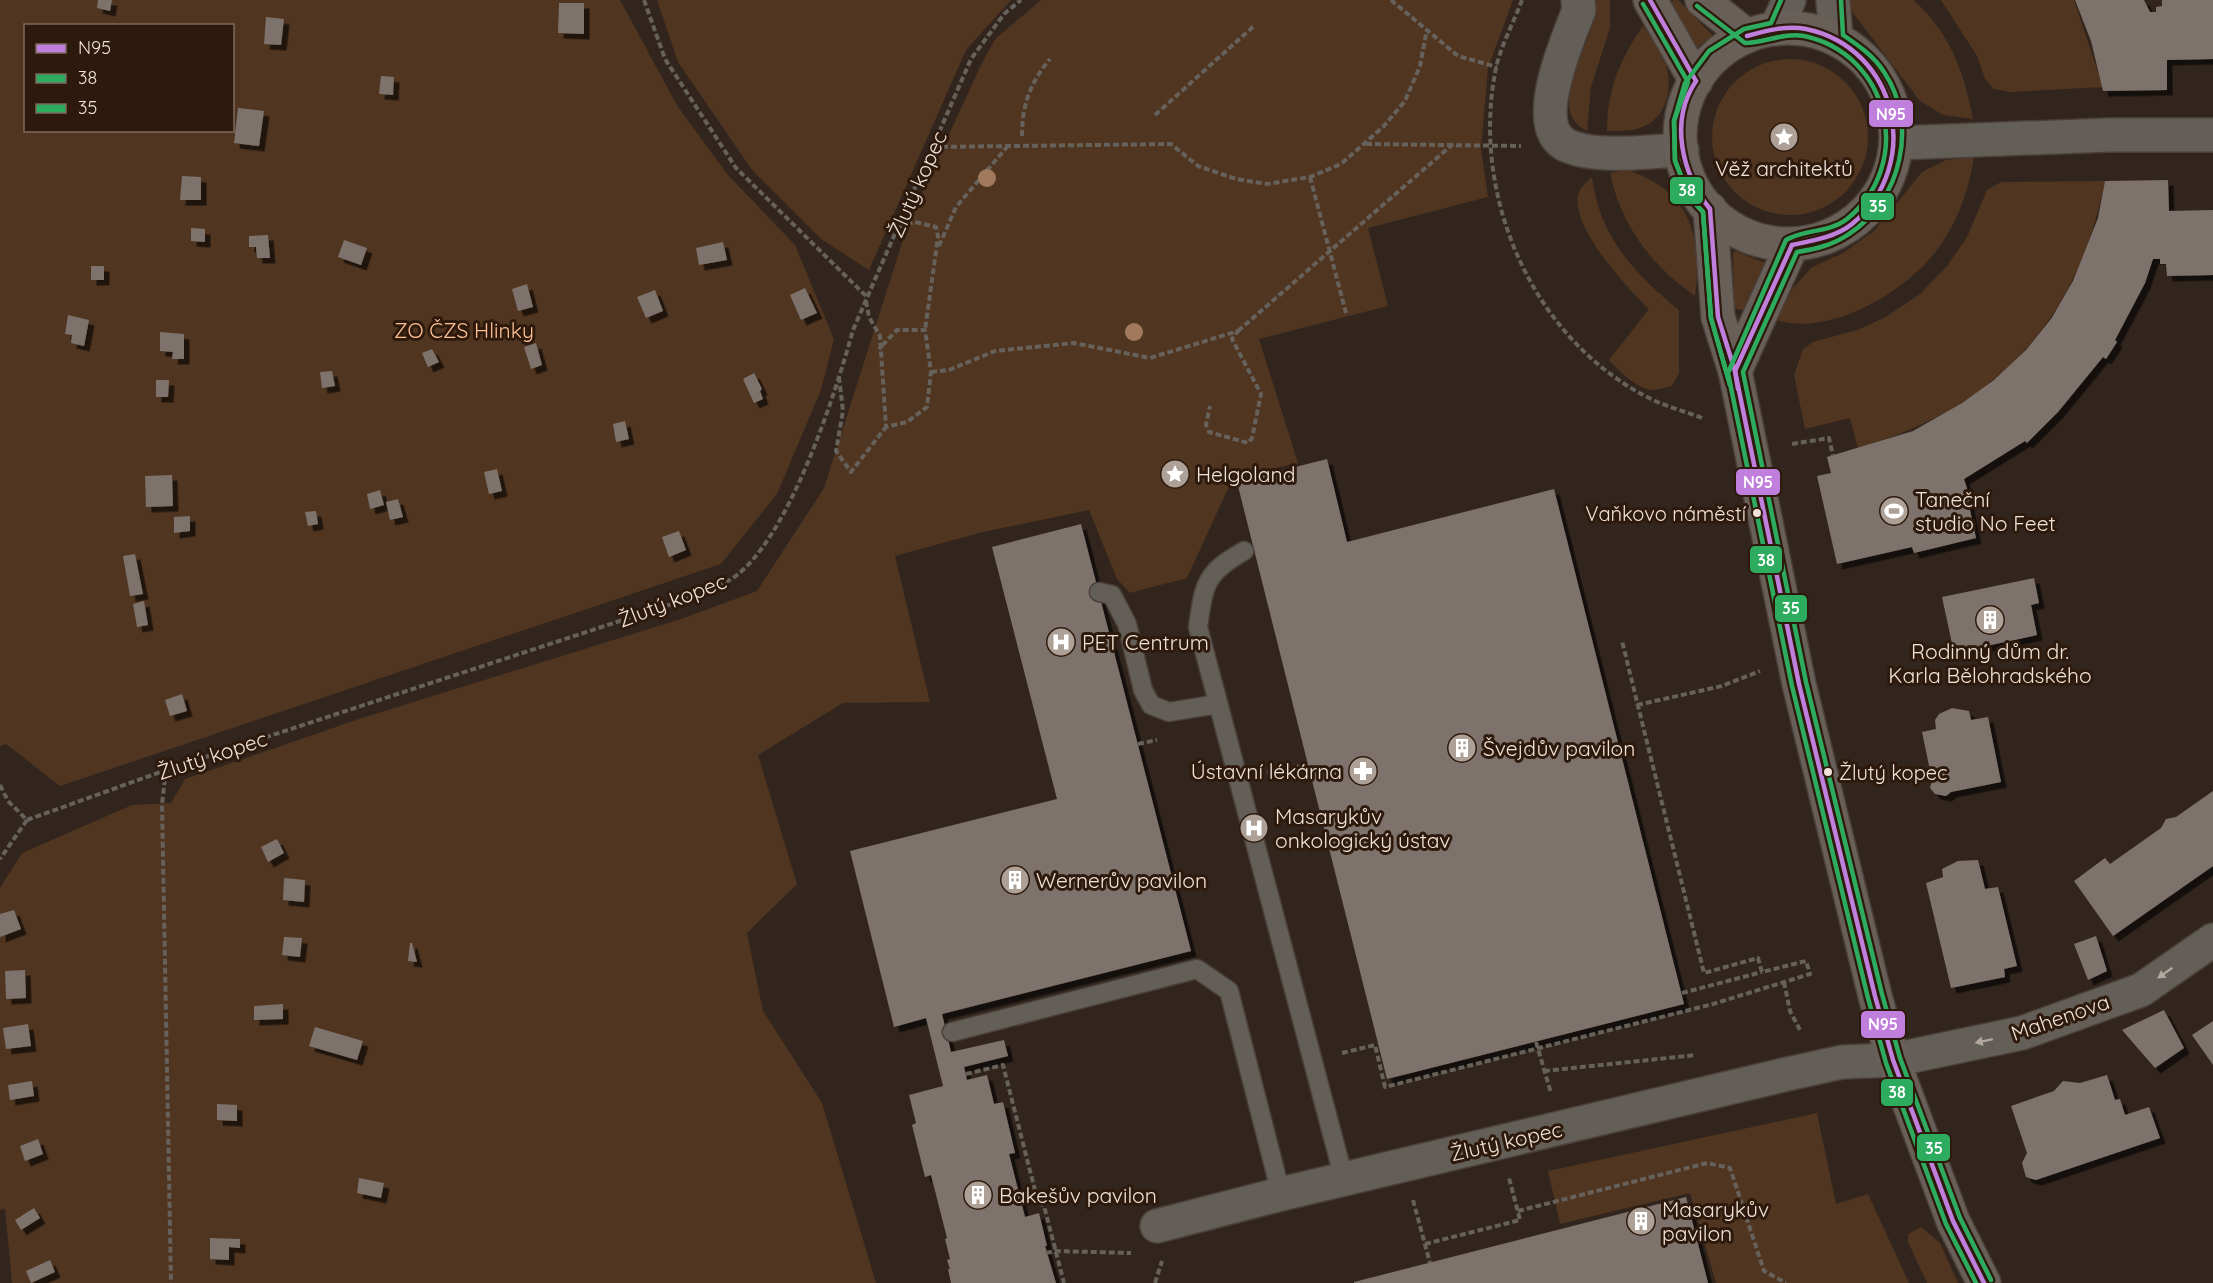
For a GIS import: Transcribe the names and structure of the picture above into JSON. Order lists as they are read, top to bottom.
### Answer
{
  "streets": {
    "street": ["Žlutý kopec", "Mahenova"]
  },
  "crossings": [
    ["Žlutý kopec", "Mahenova"]
  ],
  "one_way": ["Mahenova"],
  "parks": ["ZO ČZS Hlinky"],
  "places": {
    "place": ["Věž architektů", "Helgoland"],
    "sports": ["Taneční studio No Feet"],
    "other": ["Vaňkovo náměstí", "Žlutý kopec"],
    "building": [
      "Rodinný dům dr. Karla Bělohradského",
      "Švejdův pavilon",
      "Wernerův pavilon",
      "Bakešův pavilon",
      "Masarykův pavilon"
    ],
    "hospital": ["PET Centrum", "Masarykův onkologický ústav"],
    "pharmacy": ["Ústavní lékárna"]
  },
  "lines": ["transit line N95", "transit line 35", "transit line 38"],
  "legend": ["N95", "38", "35"]
}
